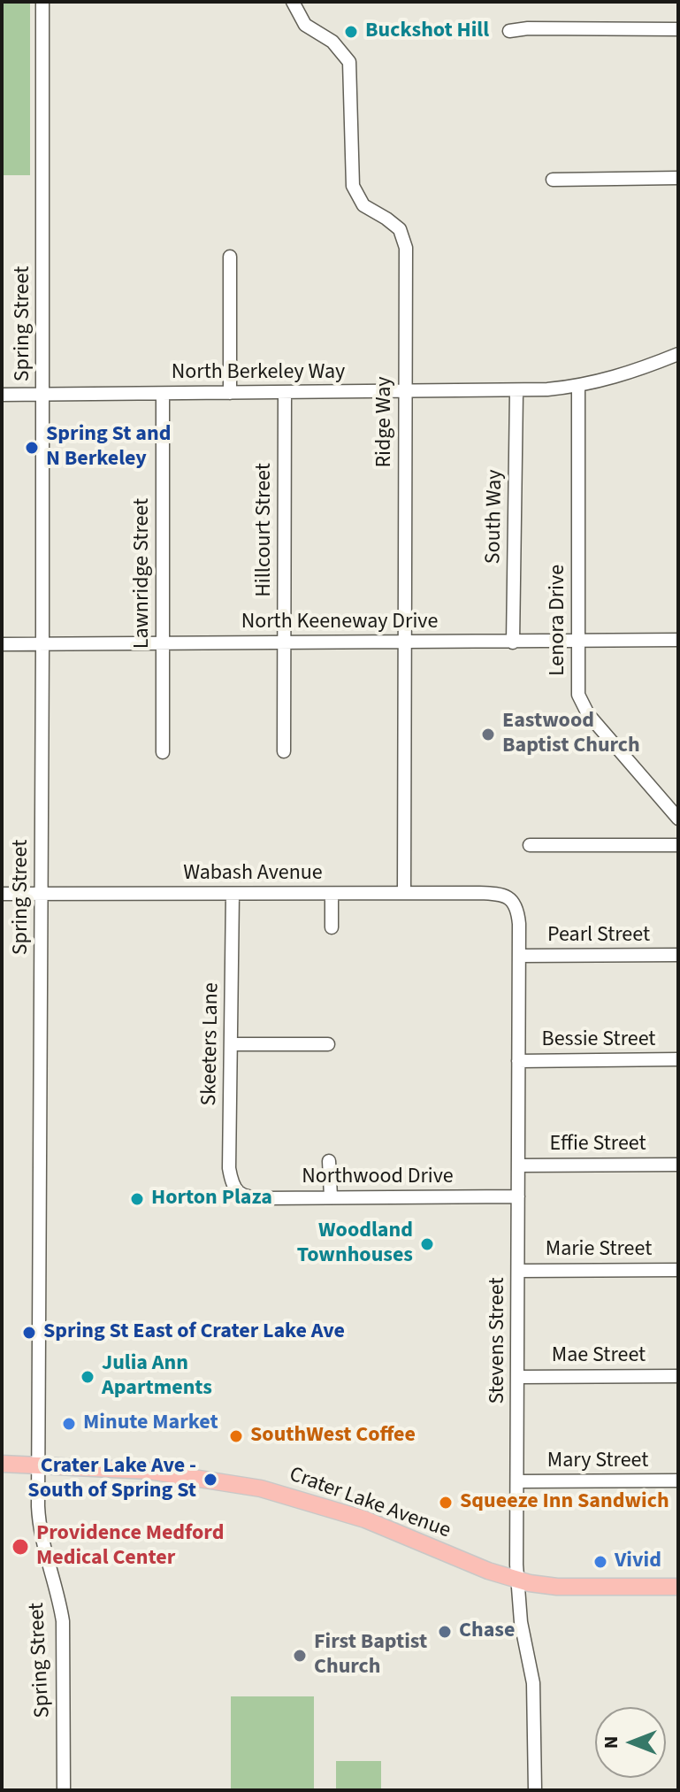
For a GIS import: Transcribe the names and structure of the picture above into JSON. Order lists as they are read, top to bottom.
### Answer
{
  "streets": {
    "main road": ["Crater Lake Avenue"],
    "street": [
      "Spring Street",
      "North Berkeley Way",
      "Ridge Way",
      "South Way",
      "Hillcourt Street",
      "Lawnridge Street",
      "Lenora Drive",
      "North Keeneway Drive",
      "Wabash Avenue",
      "Pearl Street",
      "Bessie Street",
      "Skeeters Lane",
      "Effie Street",
      "Northwood Drive",
      "Marie Street",
      "Stevens Street",
      "Mae Street",
      "Mary Street"
    ]
  },
  "crossings": [
    ["Spring Street", "North Berkeley Way"],
    ["Spring Street", "North Keeneway Drive"],
    ["Spring Street", "Wabash Avenue"],
    ["Spring Street", "Crater Lake Avenue"],
    ["North Berkeley Way", "Ridge Way"],
    ["North Berkeley Way", "South Way"],
    ["North Berkeley Way", "Hillcourt Street"],
    ["North Berkeley Way", "Lawnridge Street"],
    ["North Berkeley Way", "Lenora Drive"],
    ["Ridge Way", "North Keeneway Drive"],
    ["Ridge Way", "Wabash Avenue"],
    ["South Way", "North Keeneway Drive"],
    ["Hillcourt Street", "North Keeneway Drive"],
    ["Lawnridge Street", "North Keeneway Drive"],
    ["Lenora Drive", "North Keeneway Drive"],
    ["Wabash Avenue", "Skeeters Lane"],
    ["Wabash Avenue", "Stevens Street"],
    ["Pearl Street", "Stevens Street"],
    ["Bessie Street", "Stevens Street"],
    ["Skeeters Lane", "Northwood Drive"],
    ["Effie Street", "Stevens Street"],
    ["Northwood Drive", "Stevens Street"],
    ["Marie Street", "Stevens Street"],
    ["Stevens Street", "Mae Street"],
    ["Stevens Street", "Mary Street"],
    ["Stevens Street", "Crater Lake Avenue"]
  ],
  "places": [
    "Buckshot Hill",
    "Spring St and N Berkeley",
    "Eastwood Baptist Church",
    "Horton Plaza",
    "Woodland Townhouses",
    "Spring St East of Crater Lake Ave",
    "Julia Ann Apartments",
    "Minute Market",
    "SouthWest Coffee",
    "Crater Lake Ave - South of Spring St",
    "Squeeze Inn Sandwich",
    "Providence Medford Medical Center",
    "Vivid",
    "Chase",
    "First Baptist Church"
  ],
  "north": "left"
}
